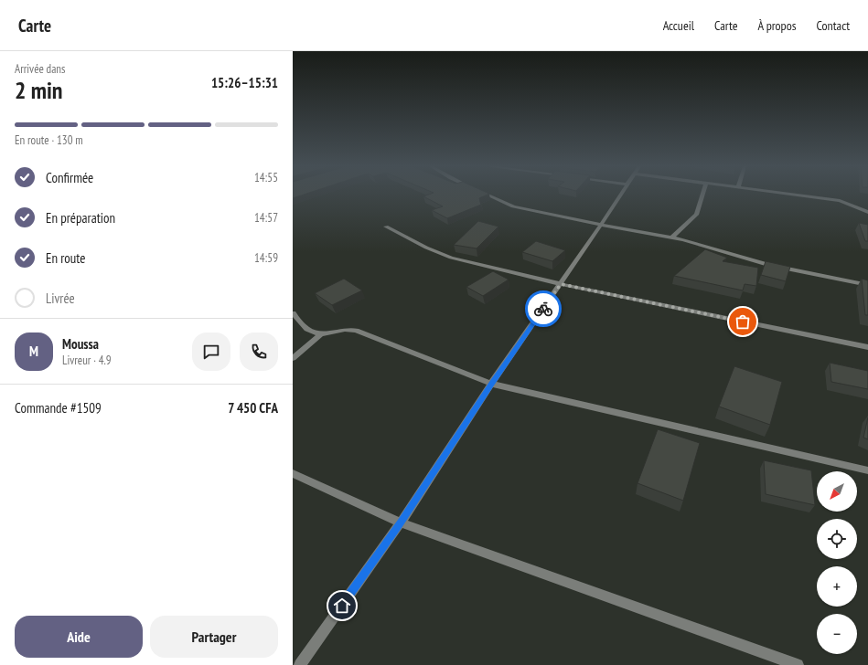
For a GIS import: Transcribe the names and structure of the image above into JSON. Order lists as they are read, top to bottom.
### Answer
{
  "north": "bottom left",
  "page": {
    "header": "Carte",
    "nav": [
      "Accueil",
      "Carte",
      "À propos",
      "Contact"
    ],
    "heading": ["2 min", "Arrivée dans", "15:26–15:31"],
    "panel": [
      "Moussa",
      "Livreur · 4.9",
      "Commande #1509",
      "7 450 CFA"
    ],
    "bar": "En route · 130 m",
    "list": [
      ["Confirmée", "14:55"],
      ["En préparation", "14:57"],
      ["En route", "14:59"],
      "Livrée"
    ],
    "round": "M",
    "map_buttons": ["+", "−"],
    "buttons": ["Aide", "Partager"]
  }
}
